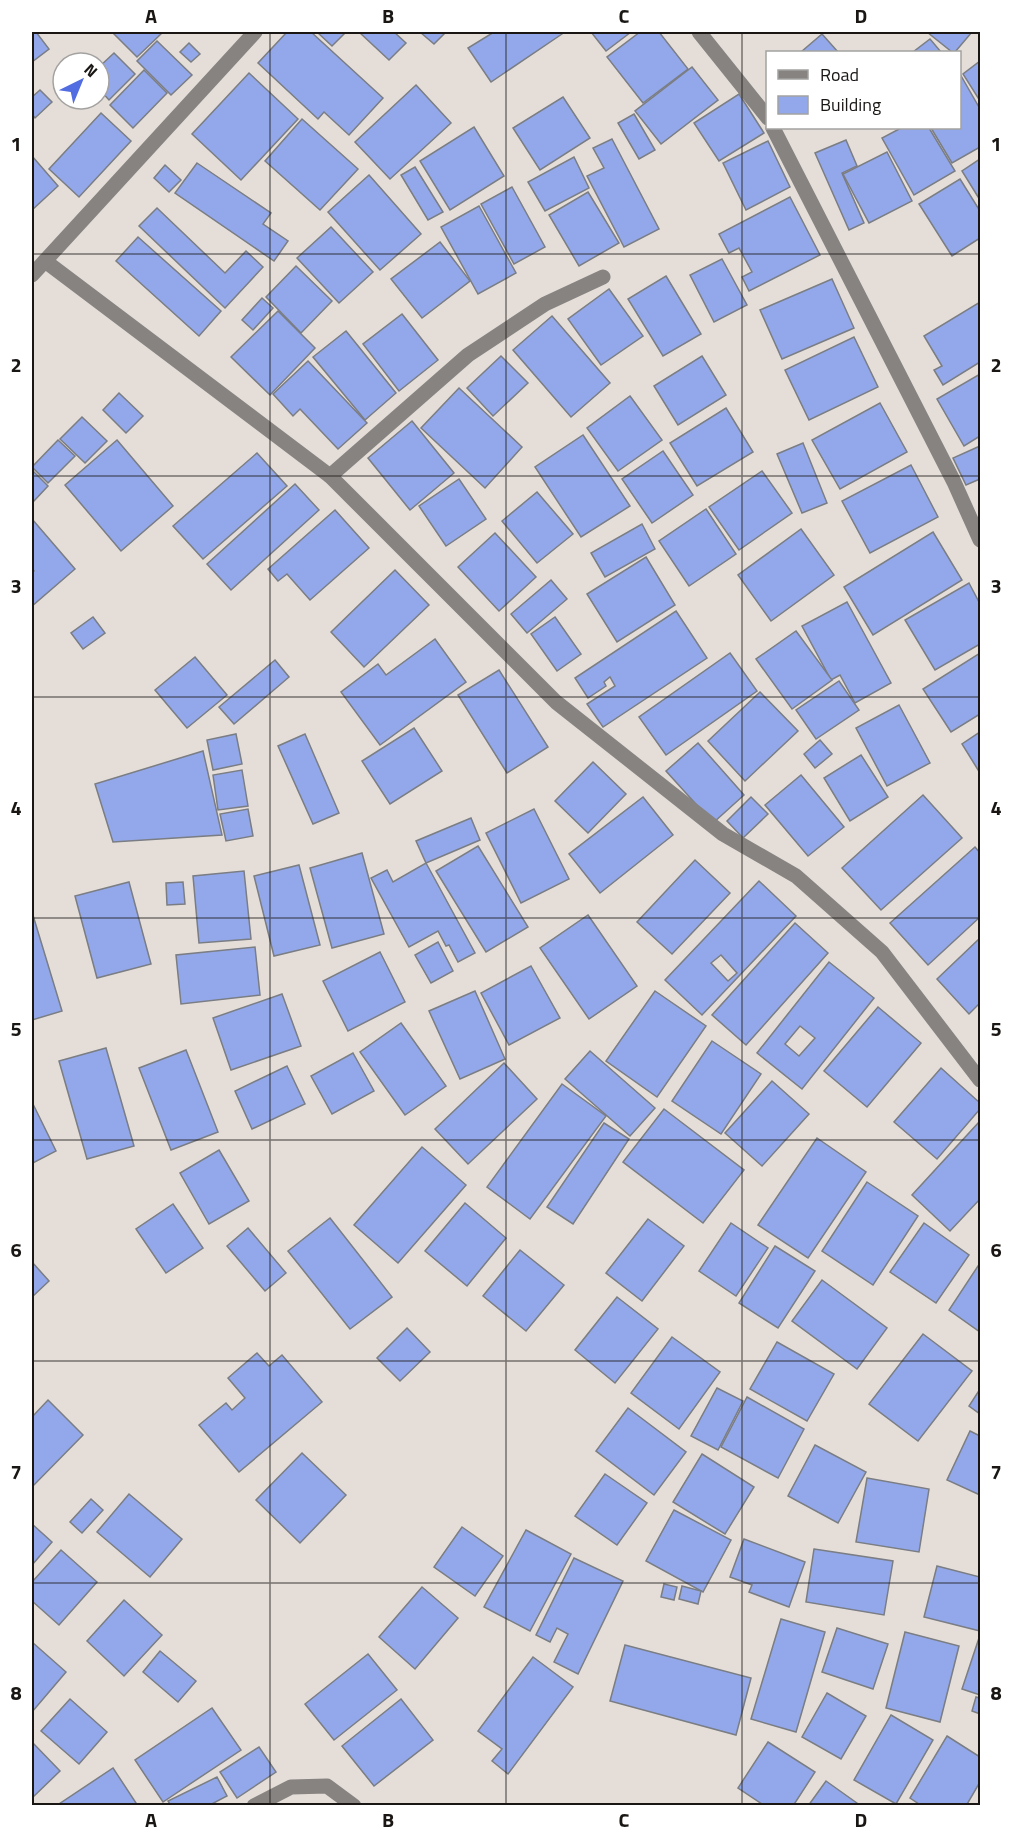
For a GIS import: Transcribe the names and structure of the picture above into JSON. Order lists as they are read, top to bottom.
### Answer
{
  "legend": ["Road", "Building"],
  "north": "top right",
  "grid": {
    "columns": [
      "A",
      "B",
      "C",
      "D"
    ],
    "rows": [
      "1",
      "2",
      "3",
      "4",
      "5",
      "6",
      "7",
      "8"
    ]
  }
}
